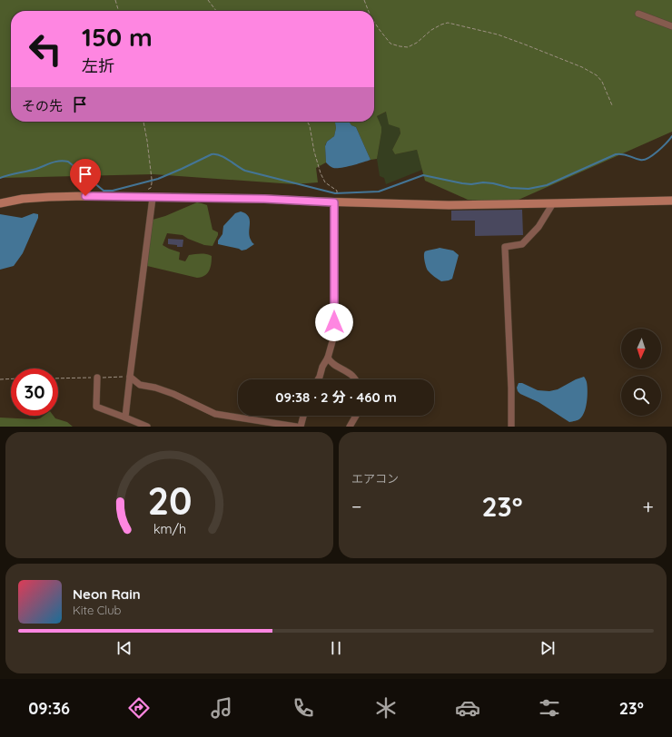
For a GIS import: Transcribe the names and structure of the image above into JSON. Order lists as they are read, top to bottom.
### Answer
{
  "north": "bottom",
  "page": {
    "turn": ["150 m", "左折"],
    "then": "その先",
    "limit": "30",
    "trip": "09:38 · 2 分 · 460 m",
    "tile": "エアコン",
    "heat": ["−", "23°", "+"],
    "song": ["Neon Rain", "Kite Club"],
    "tabs": ["09:36", "23°"],
    "gauge": ["20", "km/h"]
  }
}
